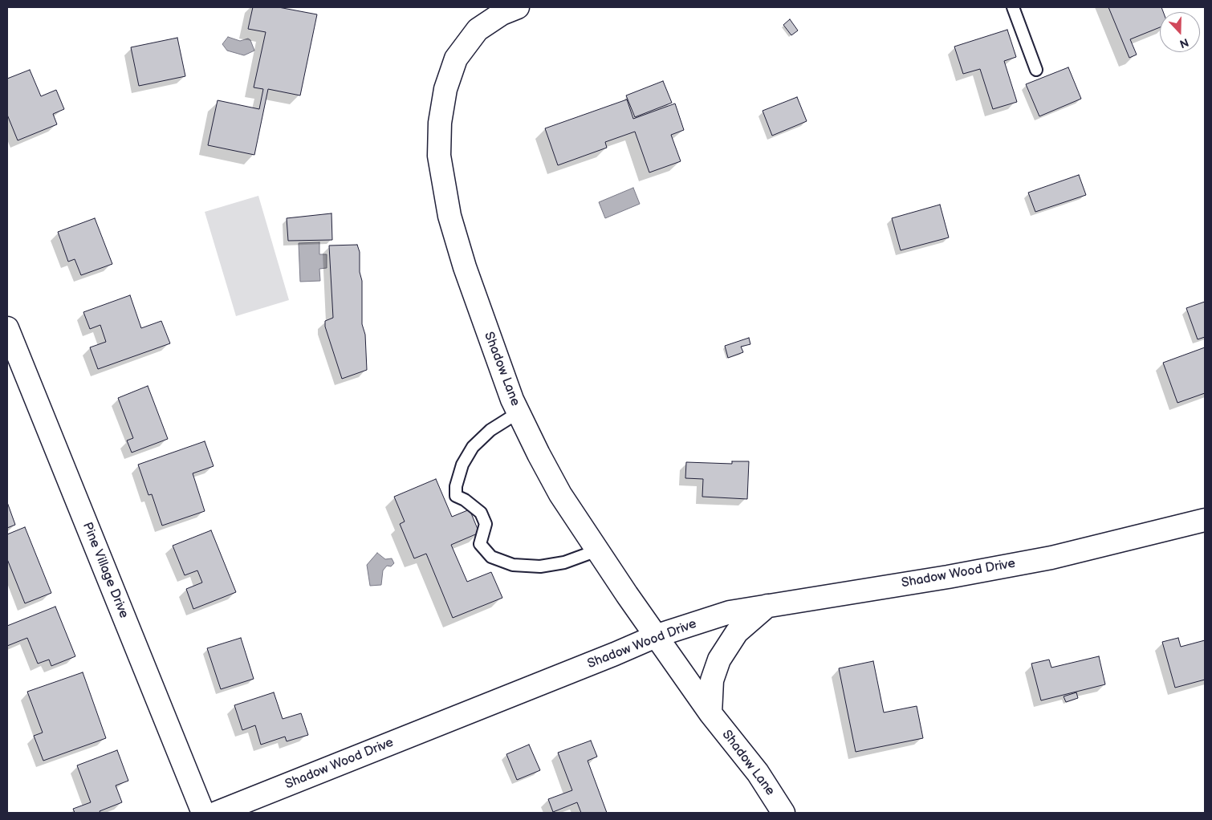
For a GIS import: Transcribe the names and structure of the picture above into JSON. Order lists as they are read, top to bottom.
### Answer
{
  "streets": {
    "street": ["Shadow Lane", "Pine Village Drive", "Shadow Wood Drive"]
  },
  "crossings": [
    ["Shadow Lane", "Shadow Wood Drive"]
  ],
  "north": "bottom"
}
